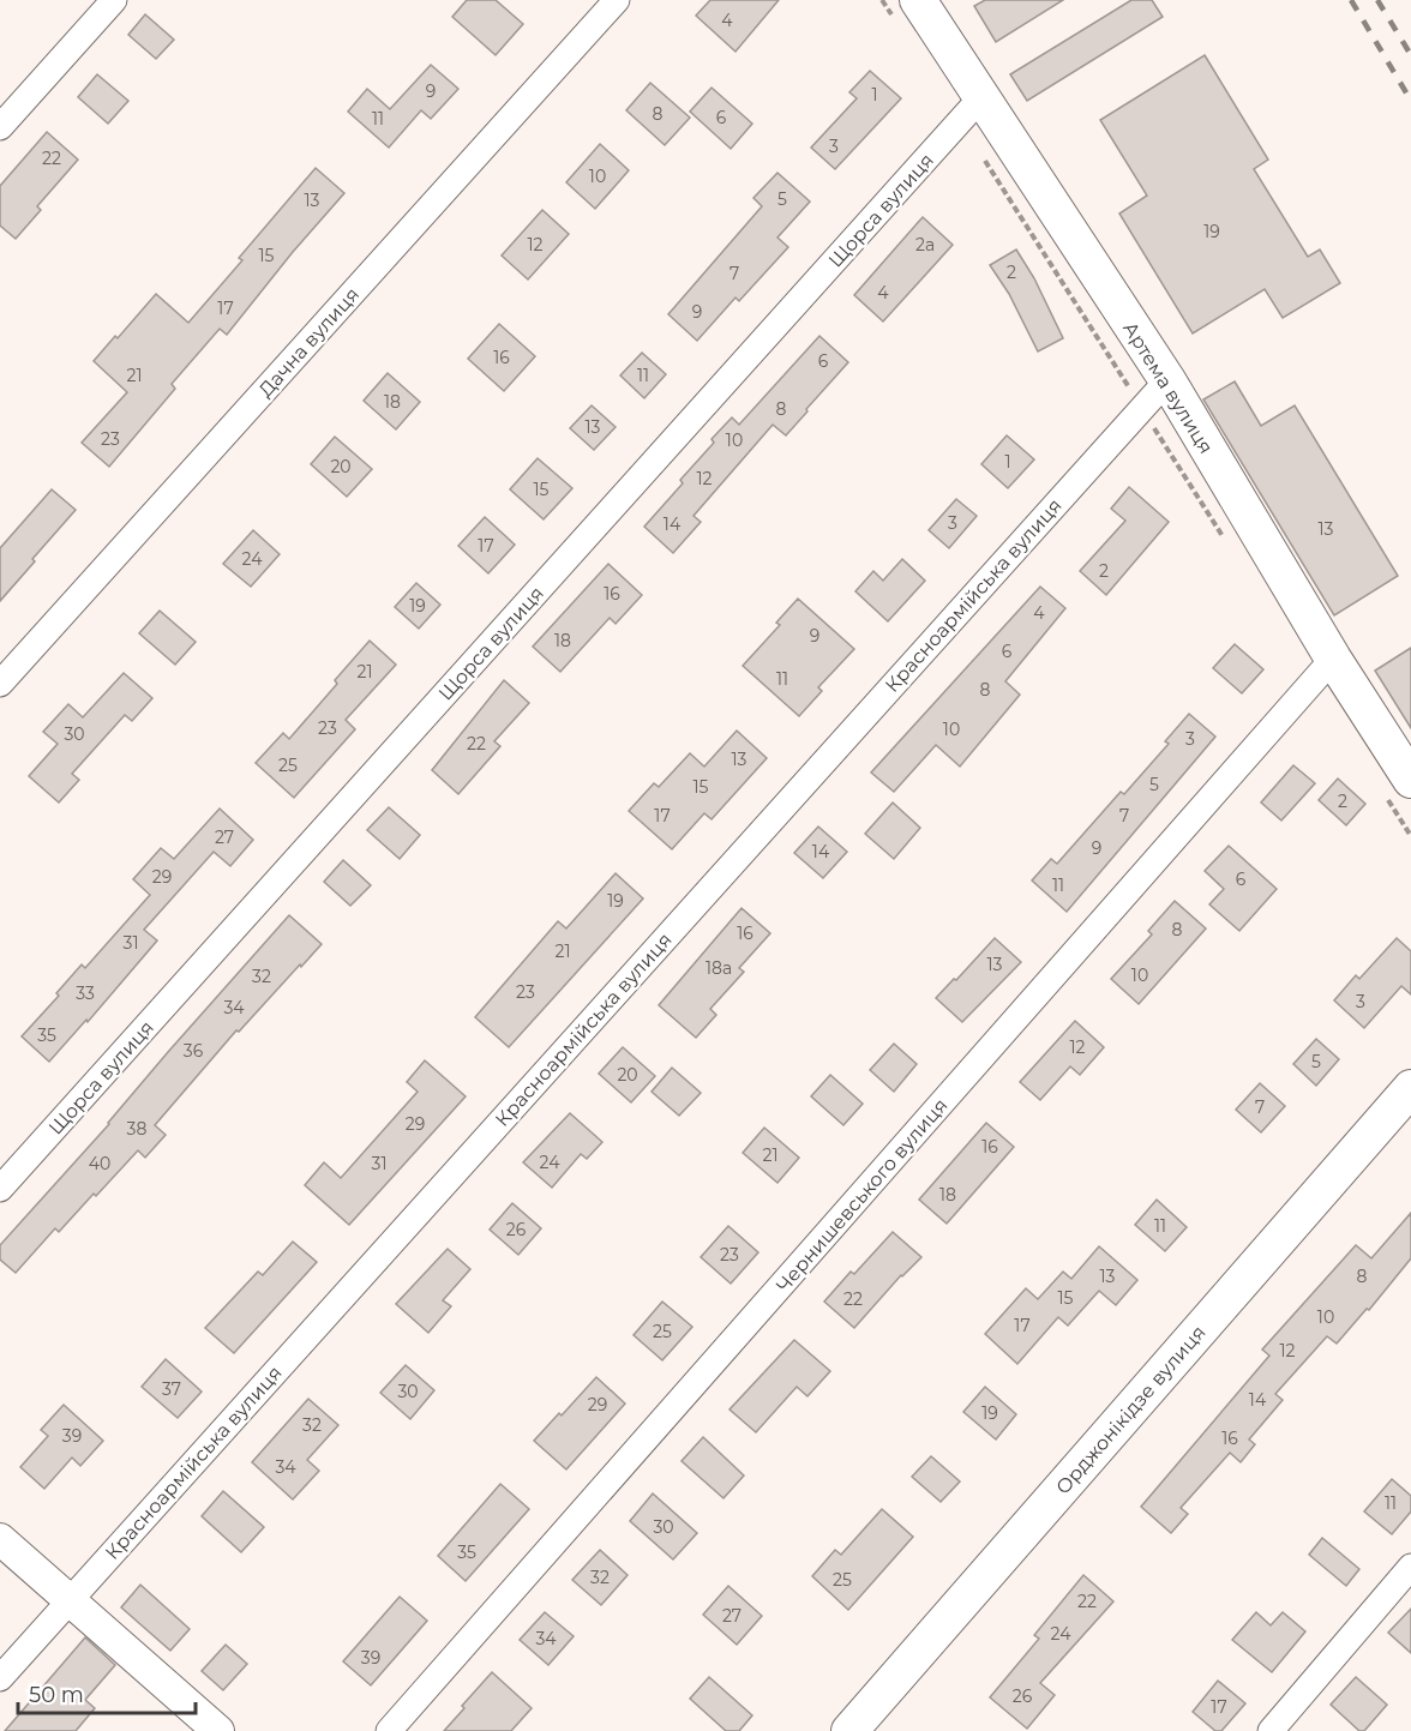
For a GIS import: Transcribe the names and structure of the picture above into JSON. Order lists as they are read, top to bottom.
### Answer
{
  "streets": {
    "main road": ["Артема вулиця", "Орджонікідзе вулиця"],
    "street": [
      "Щорса вулиця",
      "Дачна вулиця",
      "Красноармійська вулиця",
      "Чернишевського вулиця"
    ]
  },
  "crossings": [
    ["Щорса вулиця", "Артема вулиця"],
    ["Артема вулиця", "Красноармійська вулиця"],
    ["Артема вулиця", "Чернишевського вулиця"]
  ],
  "house_numbers": [
    "4",
    "9",
    "1",
    "8",
    "6",
    "11",
    "3",
    "22",
    "10",
    "5",
    "13",
    "19",
    "12",
    "2а",
    "15",
    "2",
    "7",
    "4",
    "17",
    "9",
    "16",
    "6",
    "21",
    "11",
    "18",
    "8",
    "13",
    "23",
    "10",
    "1",
    "20",
    "12",
    "15",
    "3",
    "14",
    "13",
    "17",
    "24",
    "2",
    "16",
    "19",
    "4",
    "9",
    "18",
    "6",
    "21",
    "11",
    "8",
    "23",
    "10",
    "30",
    "3",
    "22",
    "13",
    "25",
    "5",
    "15",
    "2",
    "17",
    "7",
    "27",
    "9",
    "14",
    "29",
    "6",
    "11",
    "19",
    "8",
    "16",
    "31",
    "21",
    "13",
    "18а",
    "10",
    "32",
    "23",
    "33",
    "3",
    "34",
    "35",
    "12",
    "36",
    "5",
    "20",
    "7",
    "29",
    "38",
    "16",
    "21",
    "24",
    "40",
    "31",
    "18",
    "11",
    "26",
    "23",
    "13",
    "8",
    "15",
    "22",
    "10",
    "17",
    "25",
    "12",
    "37",
    "30",
    "14",
    "29",
    "19",
    "32",
    "39",
    "16",
    "34",
    "11",
    "30",
    "35",
    "32",
    "25",
    "22",
    "27",
    "24",
    "34",
    "39",
    "26",
    "17"
  ],
  "scale_bar": "50 m"
}
